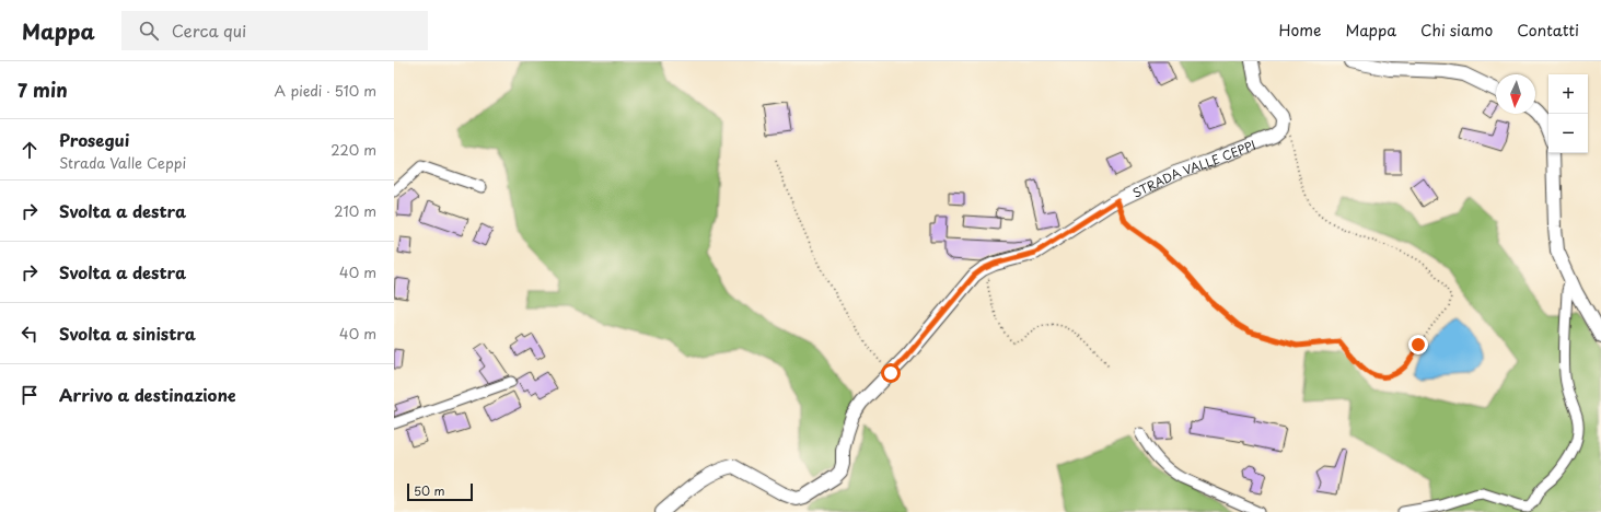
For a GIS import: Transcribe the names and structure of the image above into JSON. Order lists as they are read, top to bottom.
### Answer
{
  "streets": {
    "street": ["STRADA VALLE CEPPI"]
  },
  "scale_bar": "50 m",
  "north": "bottom",
  "page": {
    "header": "Mappa",
    "search": "Cerca qui",
    "nav": [
      "Home",
      "Mappa",
      "Chi siamo",
      "Contatti"
    ],
    "heading": ["7 min", "A piedi · 510 m"],
    "map_buttons": ["+", "−"],
    "list": [
      ["Prosegui", "Strada Valle Ceppi", "220 m"],
      ["Svolta a destra", "210 m"],
      ["Svolta a destra", "40 m"],
      ["Svolta a sinistra", "40 m"],
      "Arrivo a destinazione"
    ],
    "scale": "50 m"
  }
}
